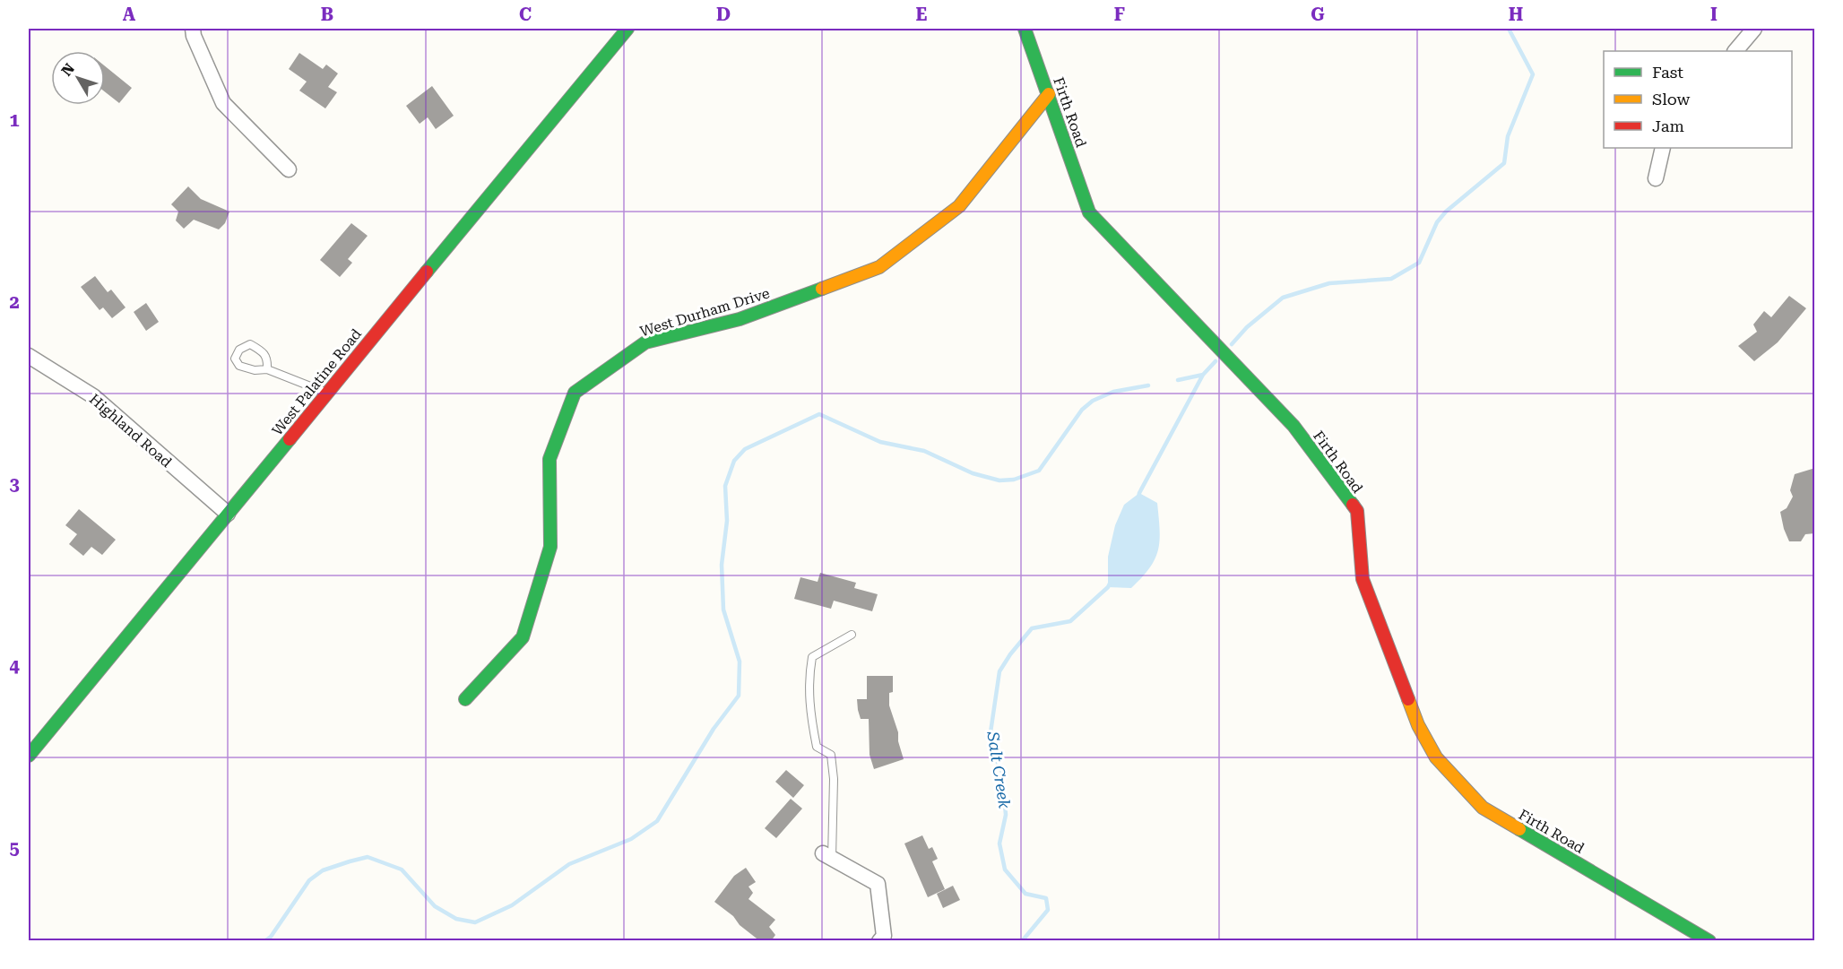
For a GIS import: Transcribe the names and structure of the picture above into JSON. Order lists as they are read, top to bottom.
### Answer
{
  "streets": {
    "street": [
      "Firth Road",
      "West Durham Drive",
      "West Palatine Road",
      "Highland Road"
    ]
  },
  "crossings": [
    ["Firth Road", "West Durham Drive"],
    ["West Palatine Road", "Highland Road"]
  ],
  "water": ["Salt Creek"],
  "legend": ["Fast", "Slow", "Jam"],
  "north": "top left",
  "grid": {
    "columns": [
      "A",
      "B",
      "C",
      "D",
      "E",
      "F",
      "G",
      "H",
      "I"
    ],
    "rows": [
      "1",
      "2",
      "3",
      "4",
      "5"
    ]
  }
}
